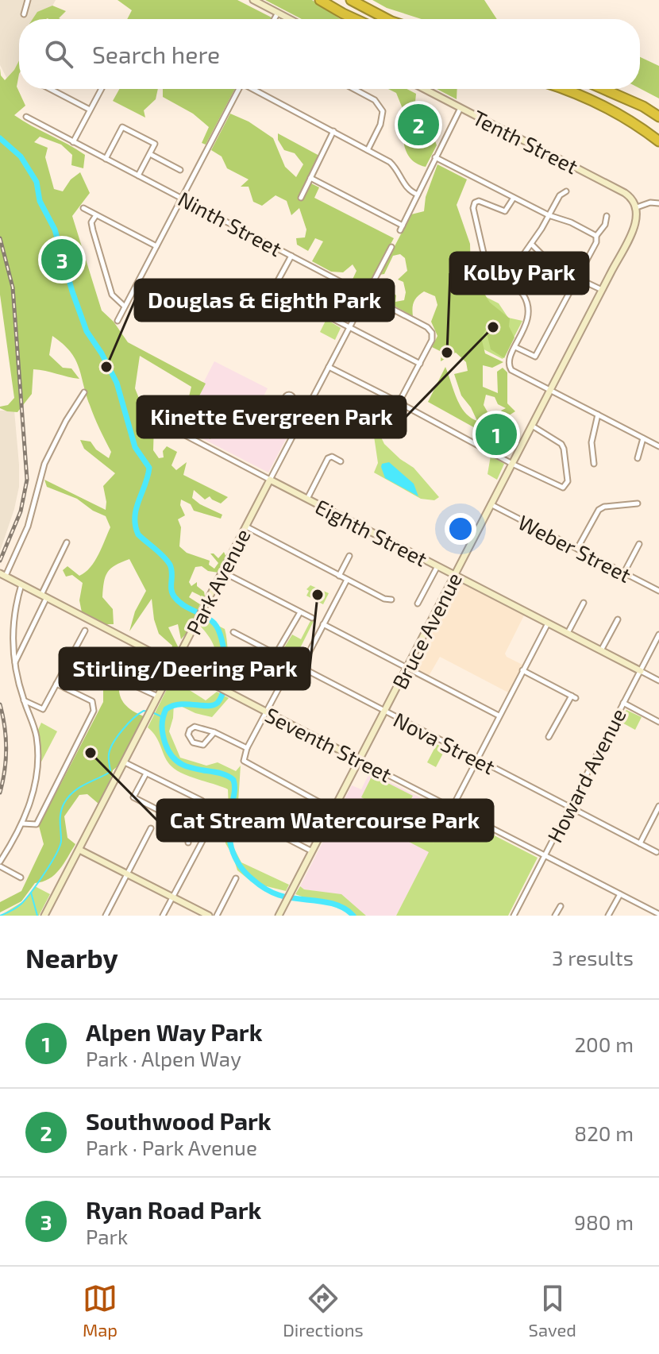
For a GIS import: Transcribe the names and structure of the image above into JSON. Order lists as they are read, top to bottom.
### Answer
{
  "streets": {
    "street": [
      "Tenth Street",
      "Ninth Street",
      "Eighth Street",
      "Weber Street",
      "Park Avenue",
      "Bruce Avenue",
      "Nova Street",
      "Seventh Street",
      "Howard Avenue"
    ]
  },
  "crossings": [
    ["Tenth Street", "Bruce Avenue"],
    ["Ninth Street", "Park Avenue"],
    ["Eighth Street", "Park Avenue"],
    ["Eighth Street", "Bruce Avenue"],
    ["Eighth Street", "Howard Avenue"],
    ["Weber Street", "Bruce Avenue"],
    ["Park Avenue", "Seventh Street"],
    ["Bruce Avenue", "Nova Street"],
    ["Bruce Avenue", "Seventh Street"],
    ["Nova Street", "Howard Avenue"],
    ["Seventh Street", "Howard Avenue"]
  ],
  "places": [
    "Kinette Evergreen Park",
    "Kolby Park",
    "Douglas & Eighth Park",
    "Stirling/Deering Park",
    "Cat Stream Watercourse Park"
  ],
  "page": {
    "search": "Search here",
    "pins": ["2", "3", "1"],
    "heading": ["Nearby", "3 results"],
    "list": [
      {
        "mark": "1",
        "name": "Alpen Way Park",
        "note": "Park · Alpen Way",
        "value": "200 m"
      },
      {
        "mark": "2",
        "name": "Southwood Park",
        "note": "Park · Park Avenue",
        "value": "820 m"
      },
      {
        "mark": "3",
        "name": "Ryan Road Park",
        "note": "Park",
        "value": "980 m"
      }
    ],
    "nav": ["Map", "Directions", "Saved"]
  }
}
